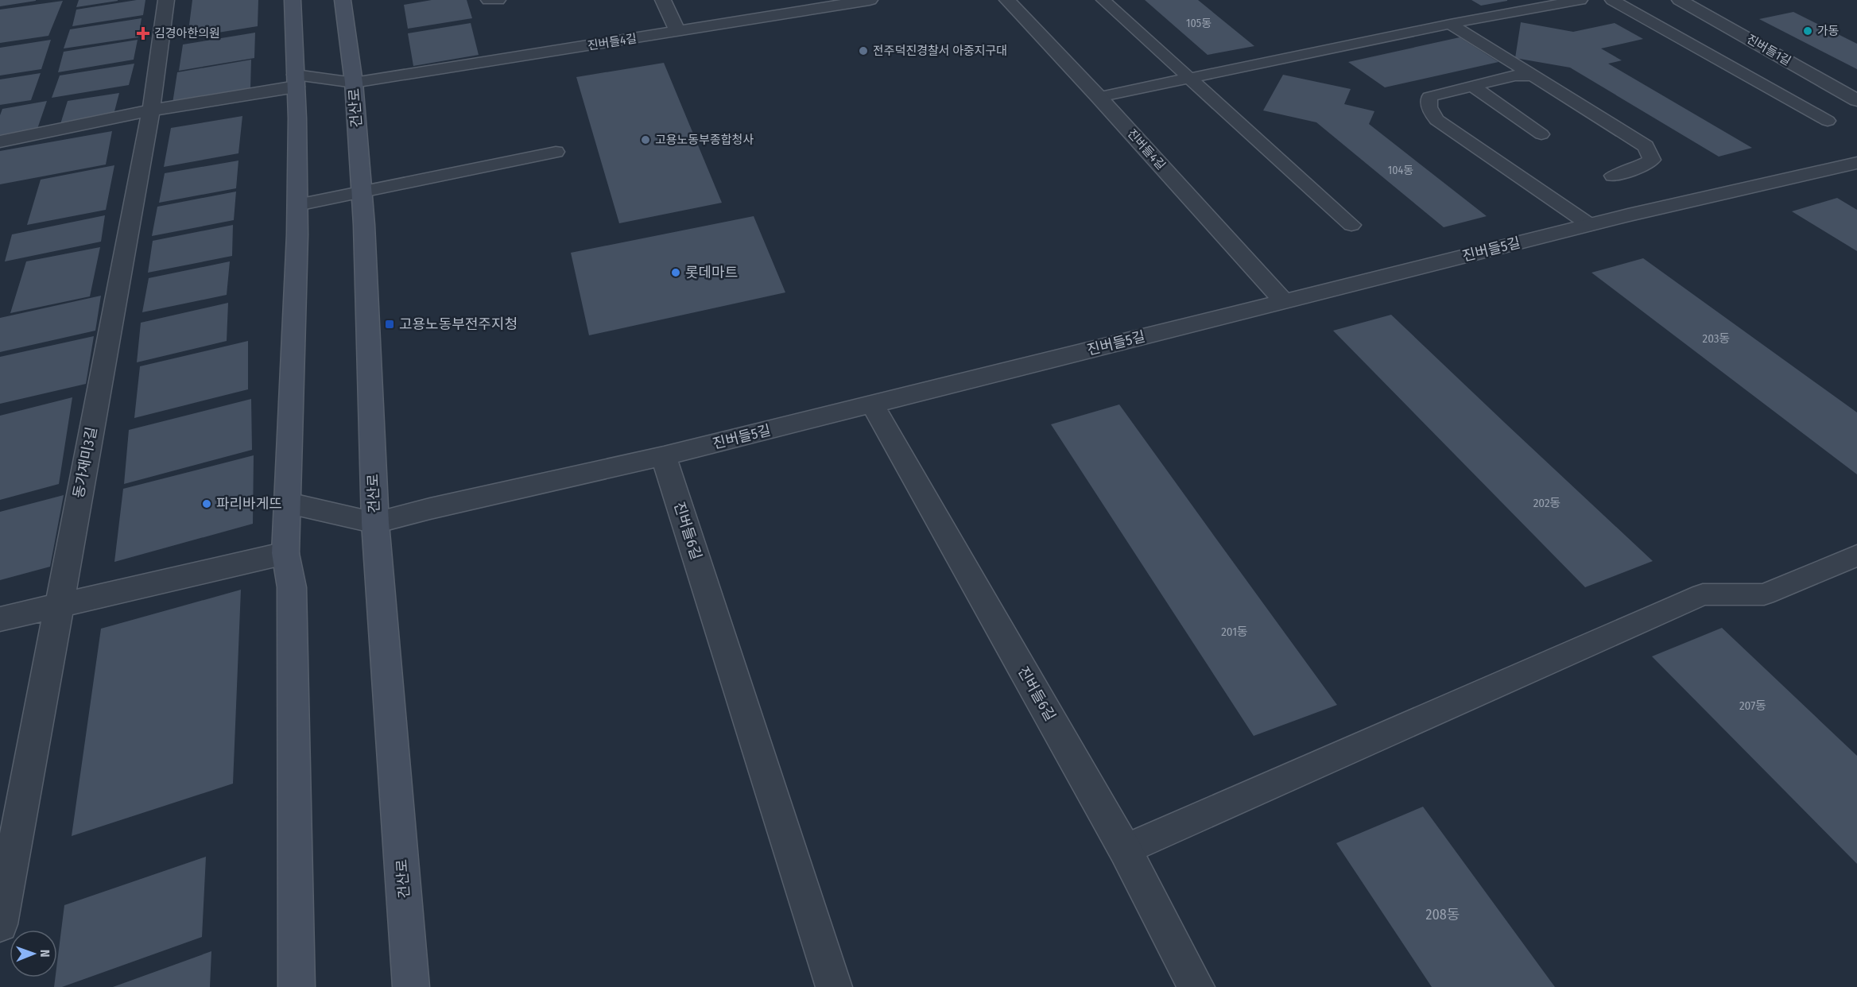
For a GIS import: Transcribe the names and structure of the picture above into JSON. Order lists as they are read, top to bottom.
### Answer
{
  "streets": {
    "street": [
      "진버들4길",
      "진버들1길",
      "건산로",
      "진버들5길",
      "동가재미3길",
      "진버들6길"
    ]
  },
  "crossings": [
    ["진버들4길", "건산로"],
    ["진버들4길", "진버들5길"],
    ["진버들4길", "동가재미3길"],
    ["건산로", "진버들5길"],
    ["진버들5길", "진버들6길"]
  ],
  "places": {
    "other": [
      "가동",
      "전주덕진경찰서 아중지구대",
      "고용노동부종합청사",
      "롯데마트",
      "파리바게뜨"
    ],
    "health": ["김경아한의원"],
    "transit": ["고용노동부전주지청"]
  },
  "house_numbers": [
    "105동",
    "104동",
    "203동",
    "202동",
    "201동",
    "207동",
    "208동"
  ],
  "north": "right"
}
